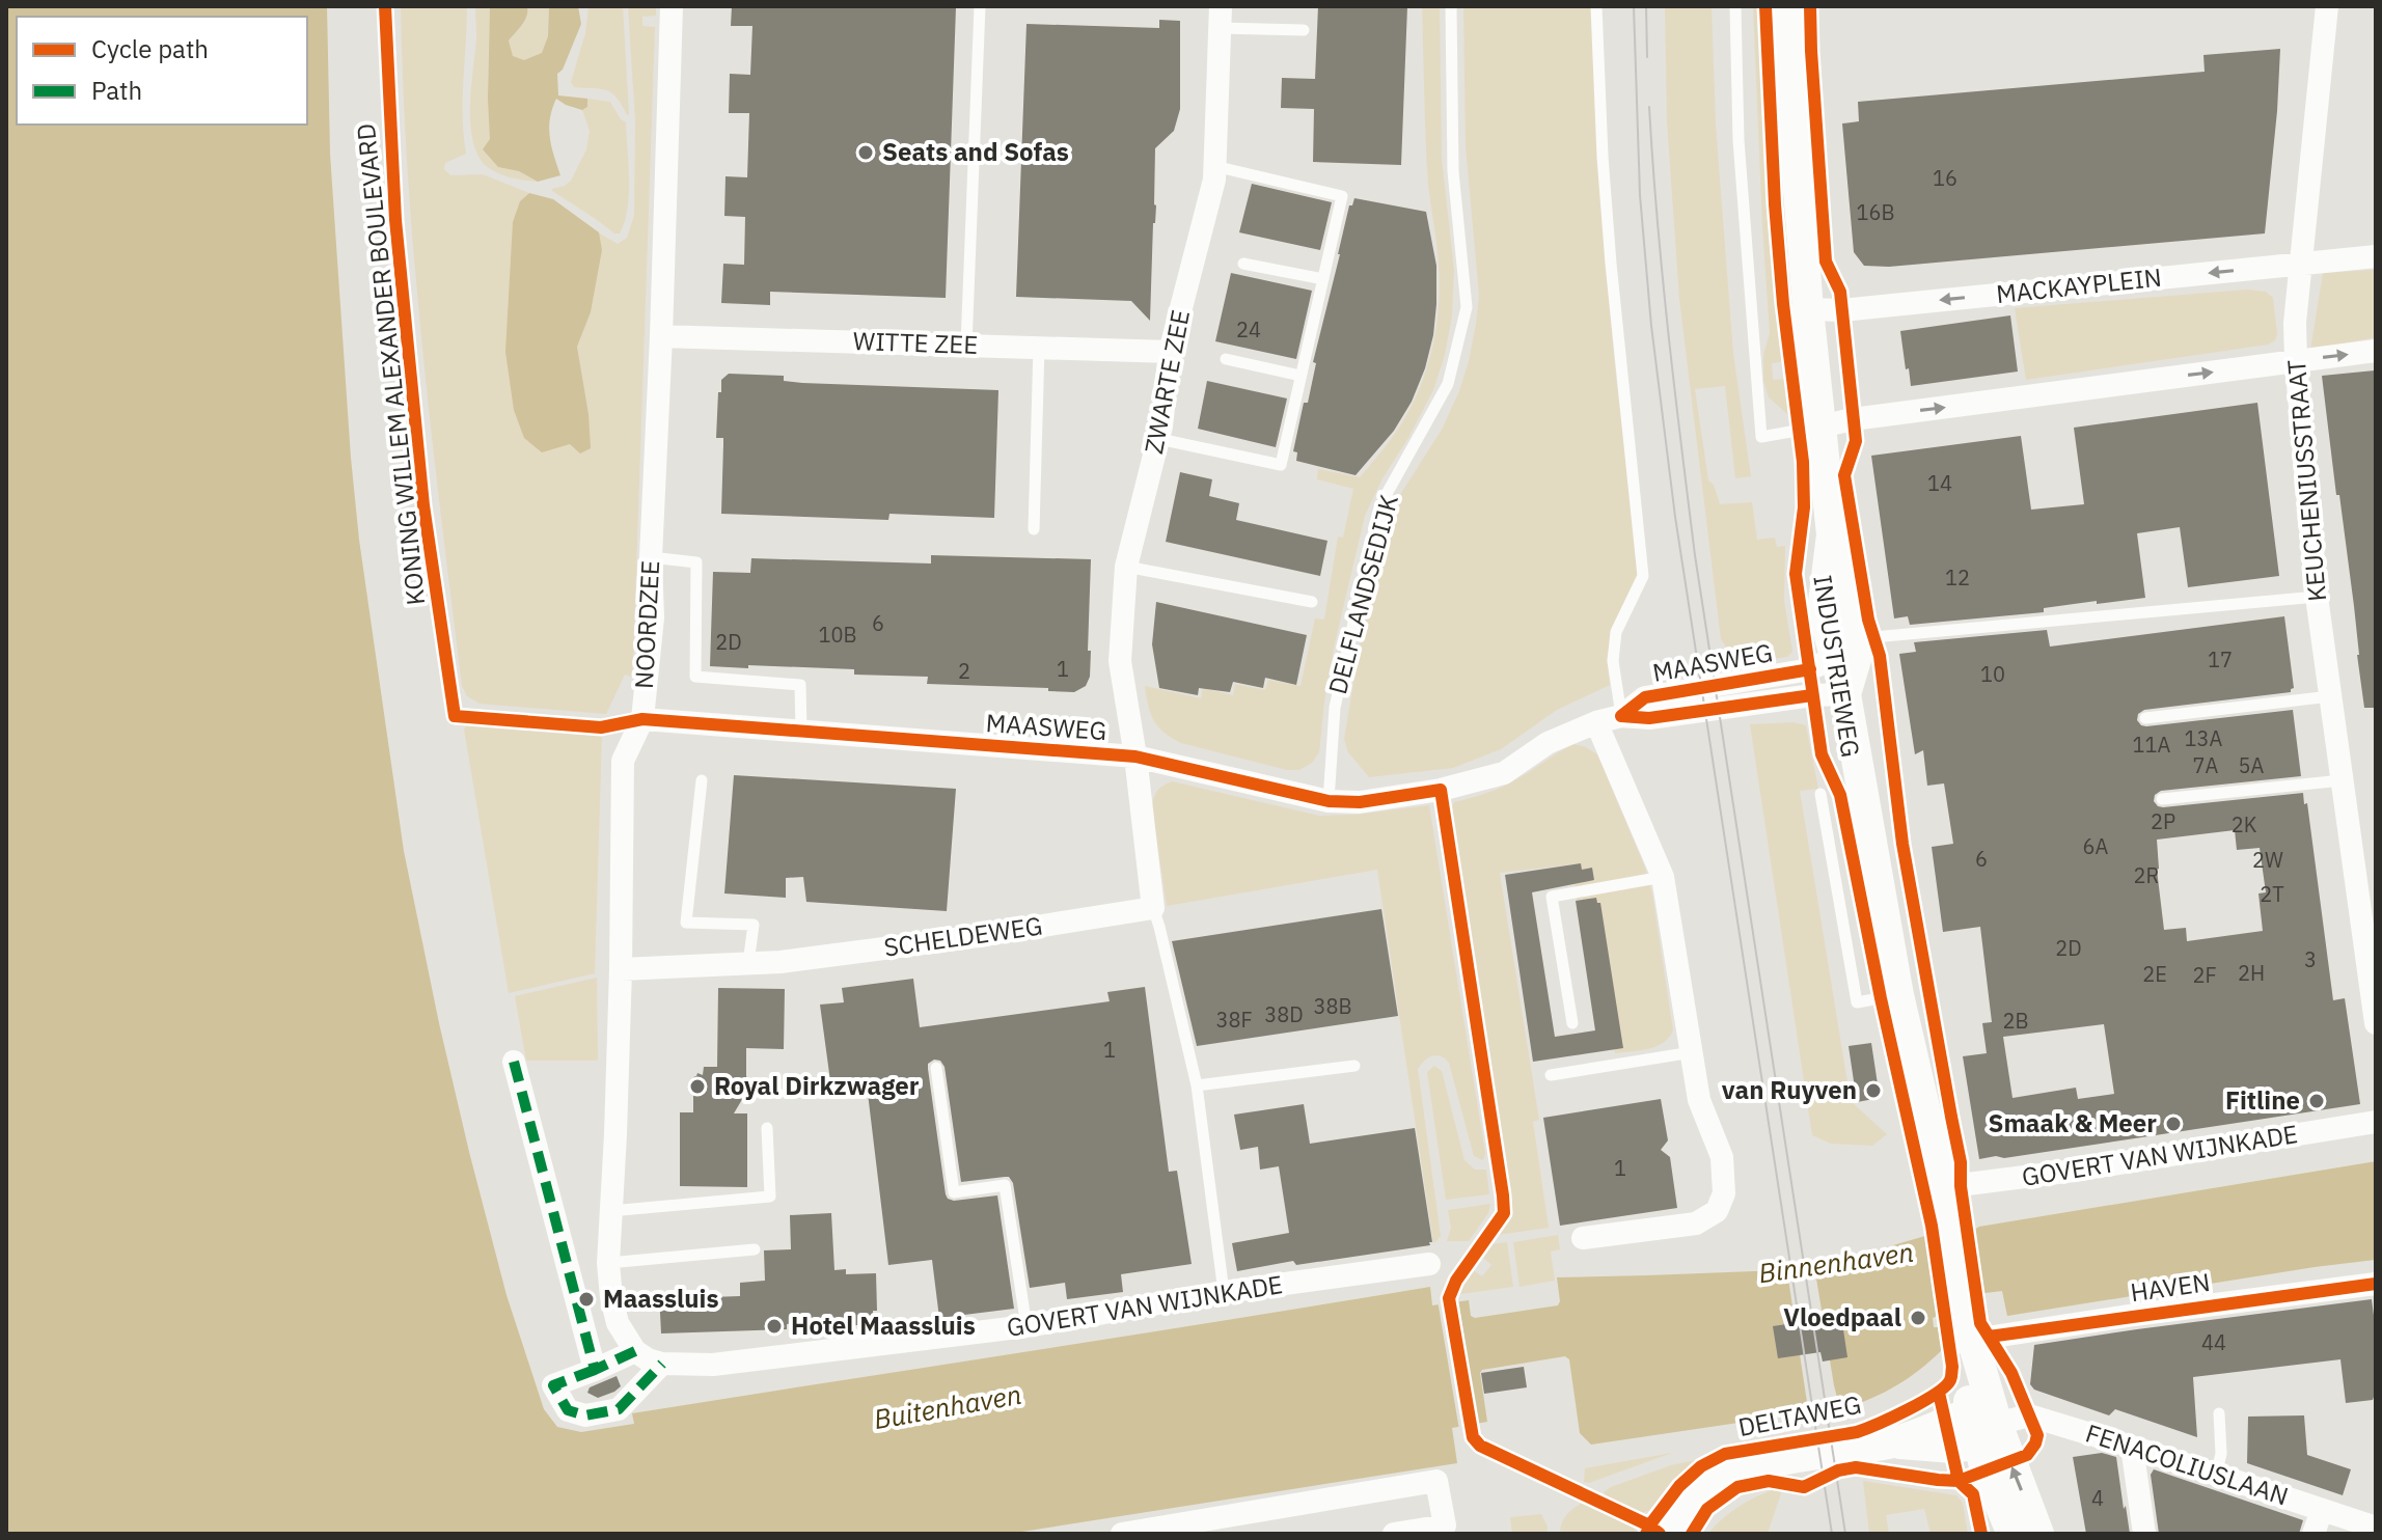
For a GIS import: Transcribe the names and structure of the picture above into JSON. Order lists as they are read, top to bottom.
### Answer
{
  "streets": {
    "main road": ["INDUSTRIEWEG", "DELTAWEG"],
    "street": [
      "MACKAYPLEIN",
      "WITTE ZEE",
      "ZWARTE ZEE",
      "KEUCHENIUSSTRAAT",
      "NOORDZEE",
      "MAASWEG",
      "SCHELDEWEG",
      "GOVERT VAN WIJNKADE",
      "HAVEN",
      "FENACOLIUSLAAN"
    ],
    "lane": ["DELFLANDSEDIJK"],
    "cycle path": ["KONING WILLEM ALEXANDER BOULEVARD"]
  },
  "crossings": [
    ["MACKAYPLEIN", "KEUCHENIUSSTRAAT"],
    ["MACKAYPLEIN", "INDUSTRIEWEG"],
    ["WITTE ZEE", "ZWARTE ZEE"],
    ["WITTE ZEE", "NOORDZEE"],
    ["ZWARTE ZEE", "MAASWEG"],
    ["DELFLANDSEDIJK", "MAASWEG"],
    ["NOORDZEE", "MAASWEG"],
    ["NOORDZEE", "SCHELDEWEG"],
    ["MAASWEG", "INDUSTRIEWEG"],
    ["INDUSTRIEWEG", "GOVERT VAN WIJNKADE"],
    ["INDUSTRIEWEG", "HAVEN"],
    ["INDUSTRIEWEG", "DELTAWEG"],
    ["INDUSTRIEWEG", "FENACOLIUSLAAN"],
    ["DELTAWEG", "FENACOLIUSLAAN"]
  ],
  "water": ["Binnenhaven", "Buitenhaven"],
  "places": [
    "Seats and Sofas",
    "Royal Dirkzwager",
    "van Ruyven",
    "Fitline",
    "Smaak & Meer",
    "Maassluis",
    "Vloedpaal",
    "Hotel Maassluis"
  ],
  "house_numbers": [
    "16",
    "16B",
    "24",
    "14",
    "12",
    "6",
    "10B",
    "2D",
    "17",
    "1",
    "2",
    "10",
    "13A",
    "11A",
    "7A",
    "5A",
    "2P",
    "2K",
    "6A",
    "6",
    "2W",
    "2R",
    "2T",
    "2D",
    "3",
    "2H",
    "2E",
    "2F",
    "38B",
    "38D",
    "38F",
    "2B",
    "1",
    "1",
    "44",
    "4"
  ],
  "legend": ["Cycle path", "Path"]
}
